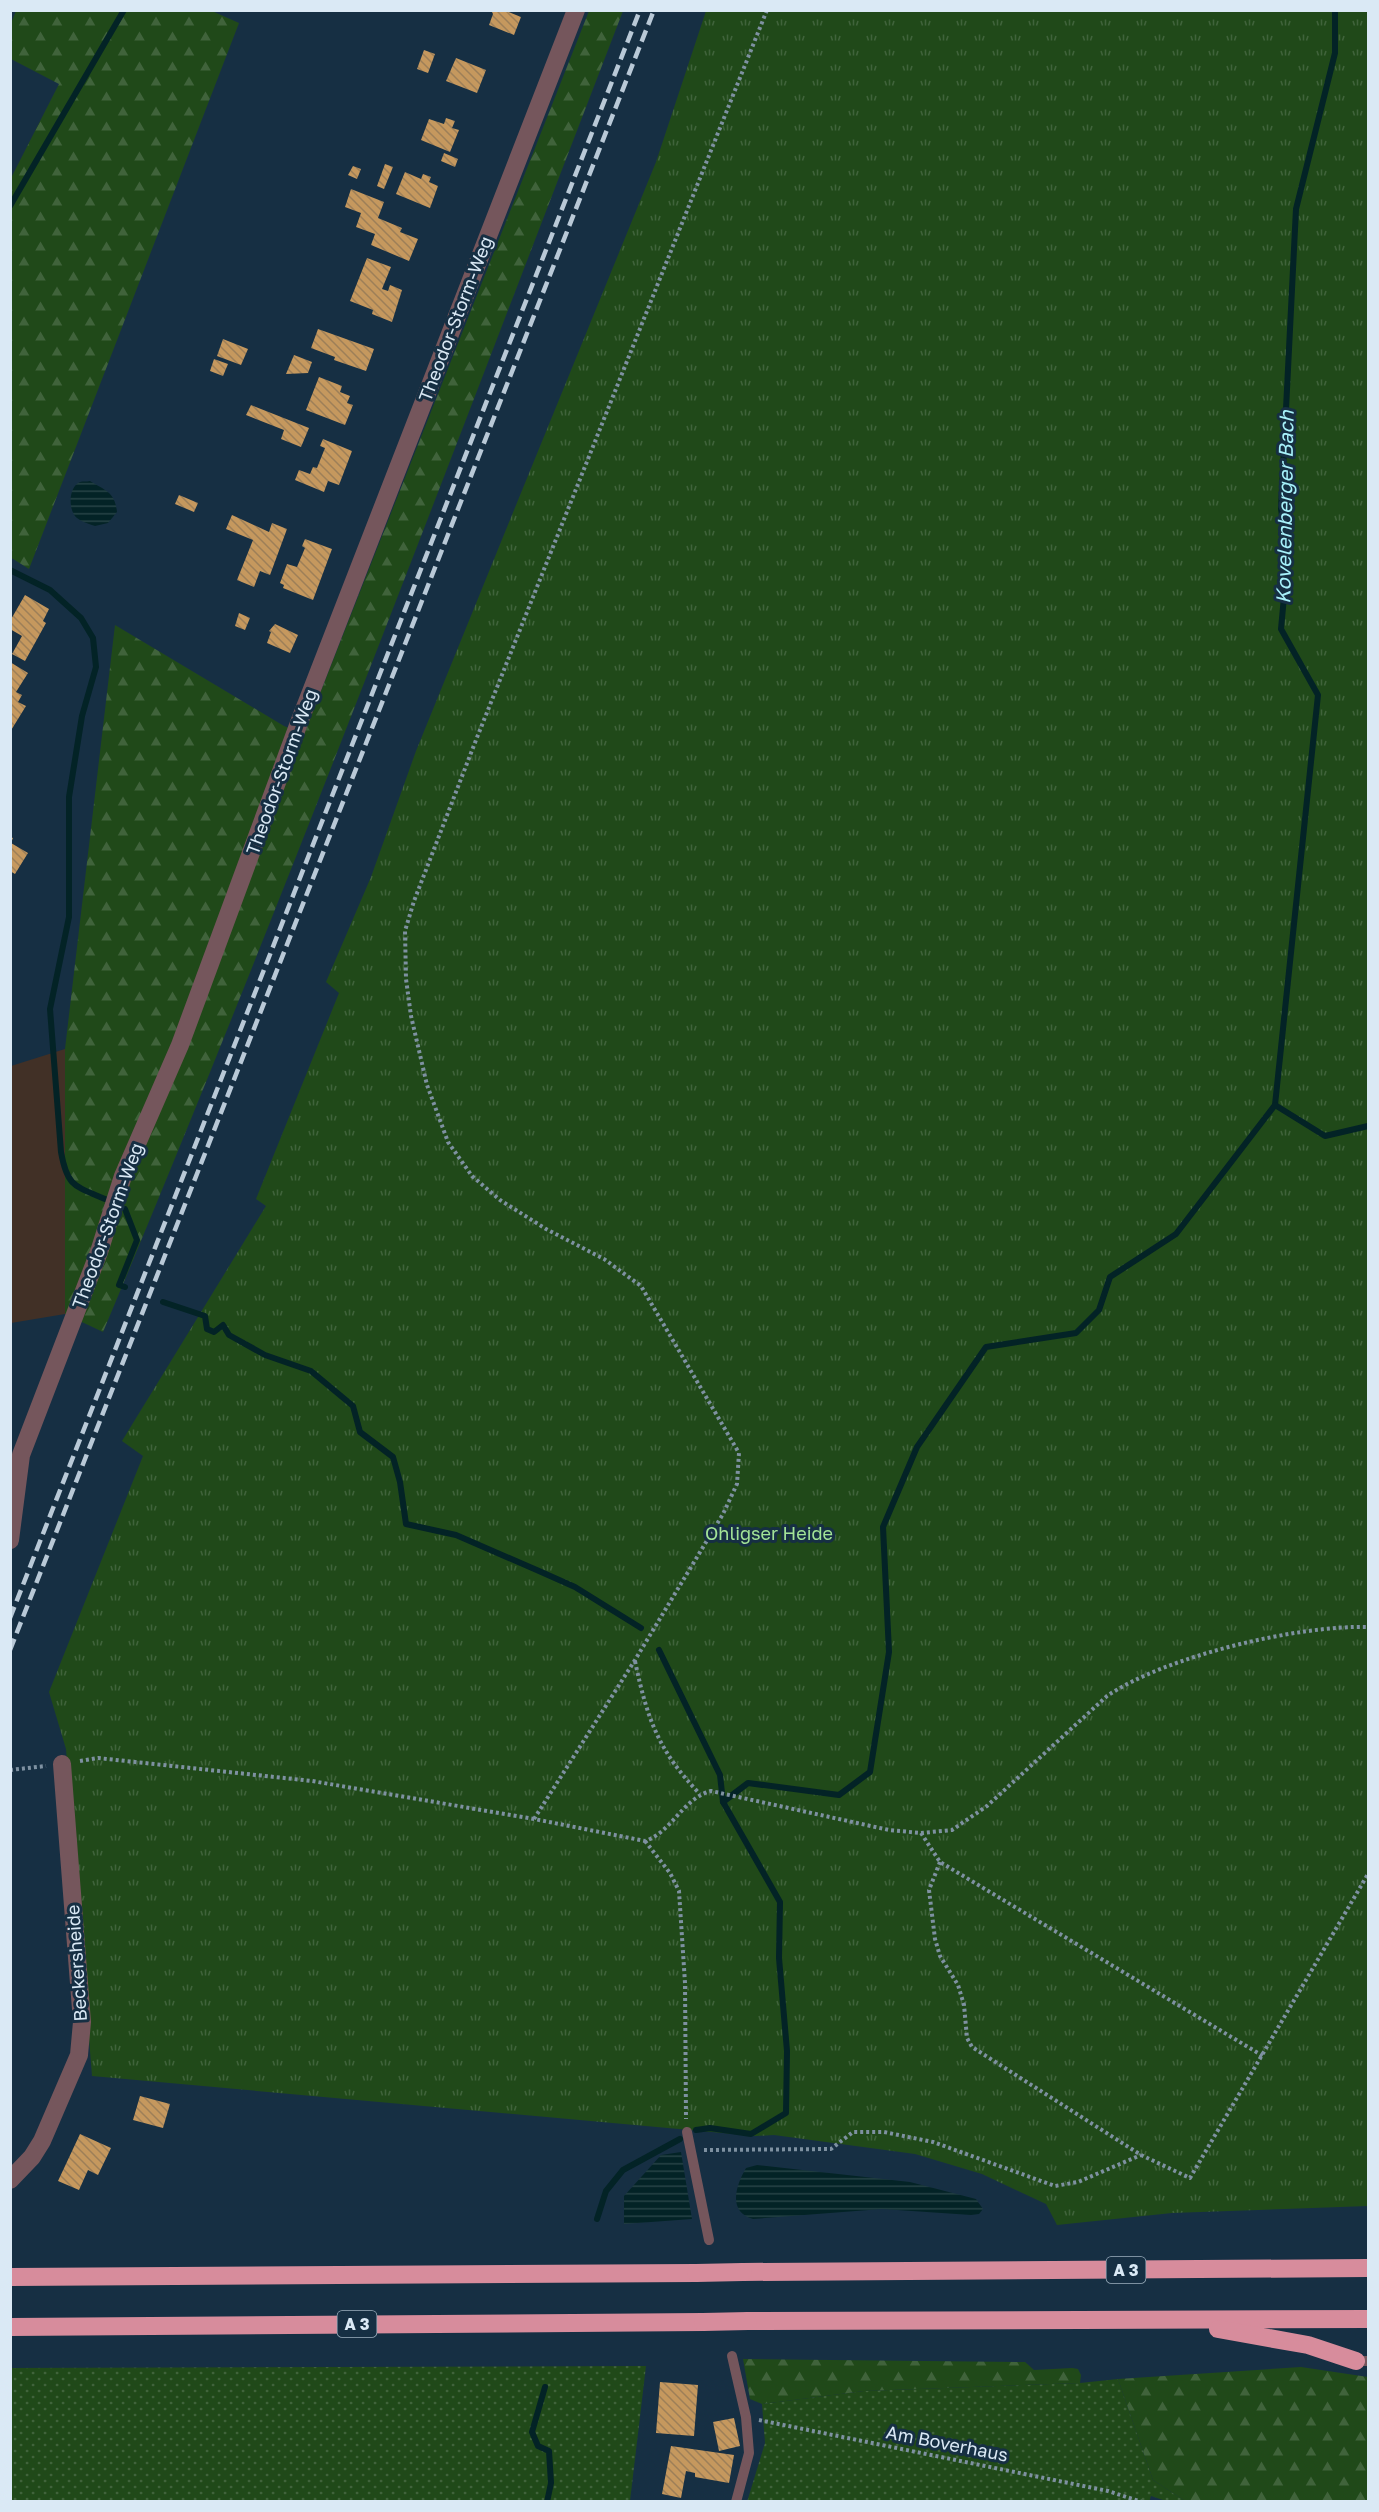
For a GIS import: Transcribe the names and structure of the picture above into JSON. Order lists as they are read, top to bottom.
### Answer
{
  "streets": {
    "highway": ["A 3"],
    "street": ["Theodor-Storm-Weg", "Beckersheide"],
    "path": ["Am Boverhaus"]
  },
  "water": ["Kovelenberger Bach"],
  "parks": ["Ohligser Heide"]
}
